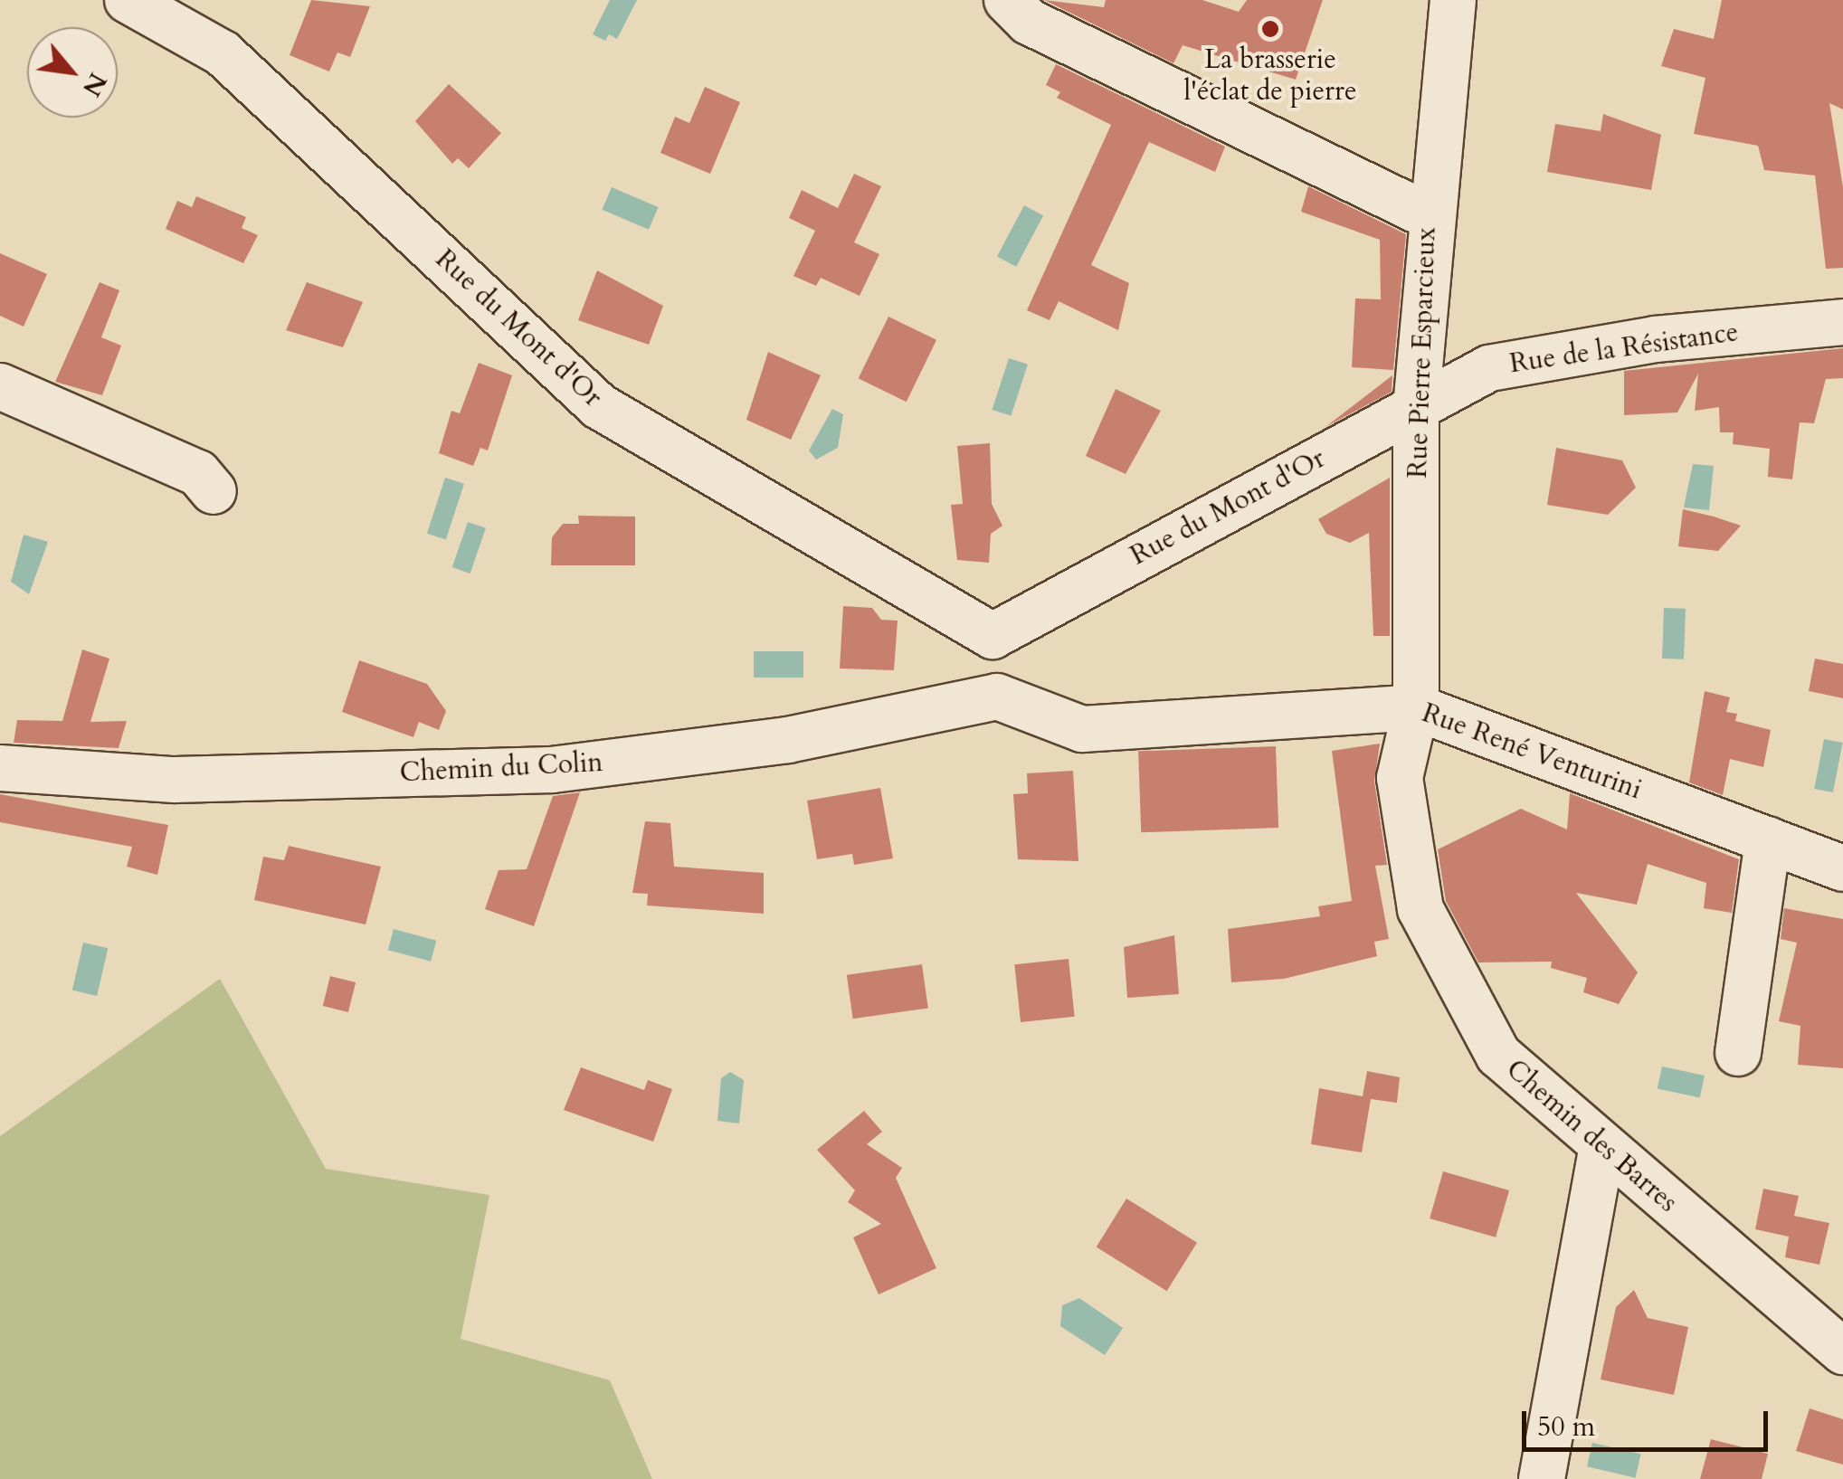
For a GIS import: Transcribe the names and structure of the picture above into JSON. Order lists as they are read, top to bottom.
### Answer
{
  "streets": {
    "street": [
      "Rue du Mont d'Or",
      "Rue de la Résistance",
      "Rue Pierre Esparcieux",
      "Rue René Venturini",
      "Chemin du Colin",
      "Chemin des Barres"
    ]
  },
  "crossings": [
    ["Rue du Mont d'Or", "Rue de la Résistance"],
    ["Rue du Mont d'Or", "Rue Pierre Esparcieux"],
    ["Rue de la Résistance", "Rue Pierre Esparcieux"],
    ["Rue Pierre Esparcieux", "Rue René Venturini"],
    ["Rue Pierre Esparcieux", "Chemin des Barres"],
    ["Rue René Venturini", "Chemin du Colin"],
    ["Rue René Venturini", "Chemin des Barres"]
  ],
  "places": ["La brasserie l'éclat de pierre"],
  "scale_bar": "50 m",
  "north": "bottom right"
}
